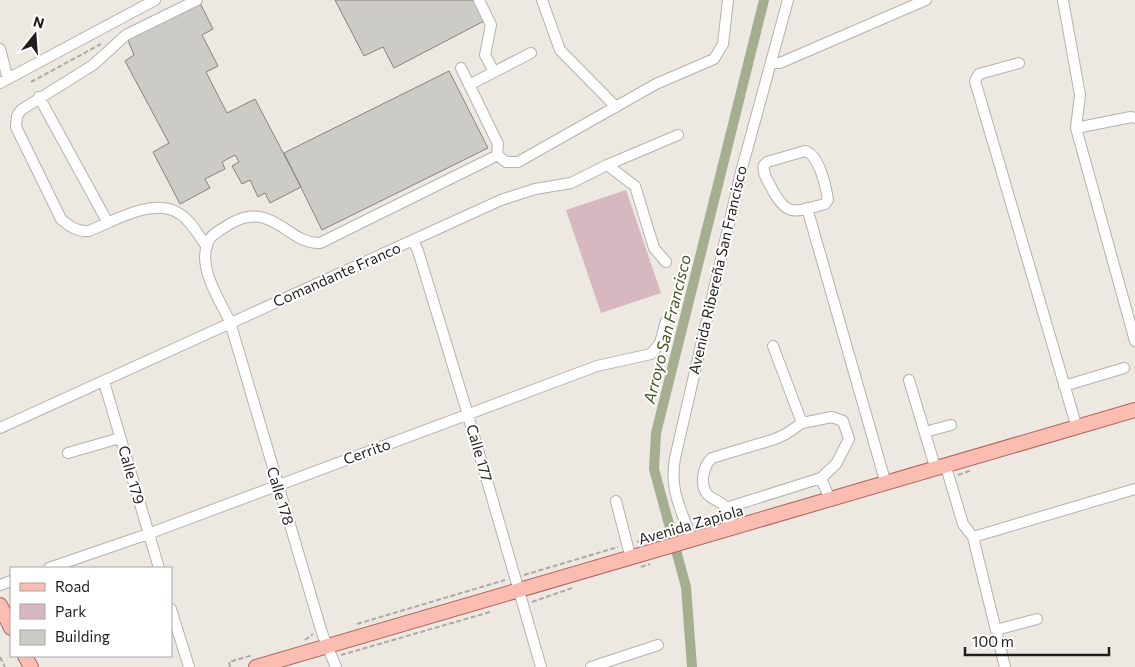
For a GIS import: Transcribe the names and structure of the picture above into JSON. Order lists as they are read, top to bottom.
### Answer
{
  "streets": {
    "main road": ["Avenida Zapiola"],
    "street": [
      "Avenida Ribereña San Francisco",
      "Comandante Franco",
      "Cerrito",
      "Calle 177",
      "Calle 179",
      "Calle 178"
    ]
  },
  "crossings": [
    ["Avenida Ribereña San Francisco", "Avenida Zapiola"],
    ["Comandante Franco", "Calle 177"],
    ["Comandante Franco", "Calle 179"],
    ["Comandante Franco", "Calle 178"],
    ["Cerrito", "Calle 177"],
    ["Cerrito", "Calle 179"],
    ["Cerrito", "Calle 178"],
    ["Calle 177", "Avenida Zapiola"],
    ["Calle 178", "Avenida Zapiola"]
  ],
  "water": ["Arroyo San Francisco"],
  "legend": ["Road", "Park", "Building"],
  "scale_bar": "100 m",
  "north": "top"
}
